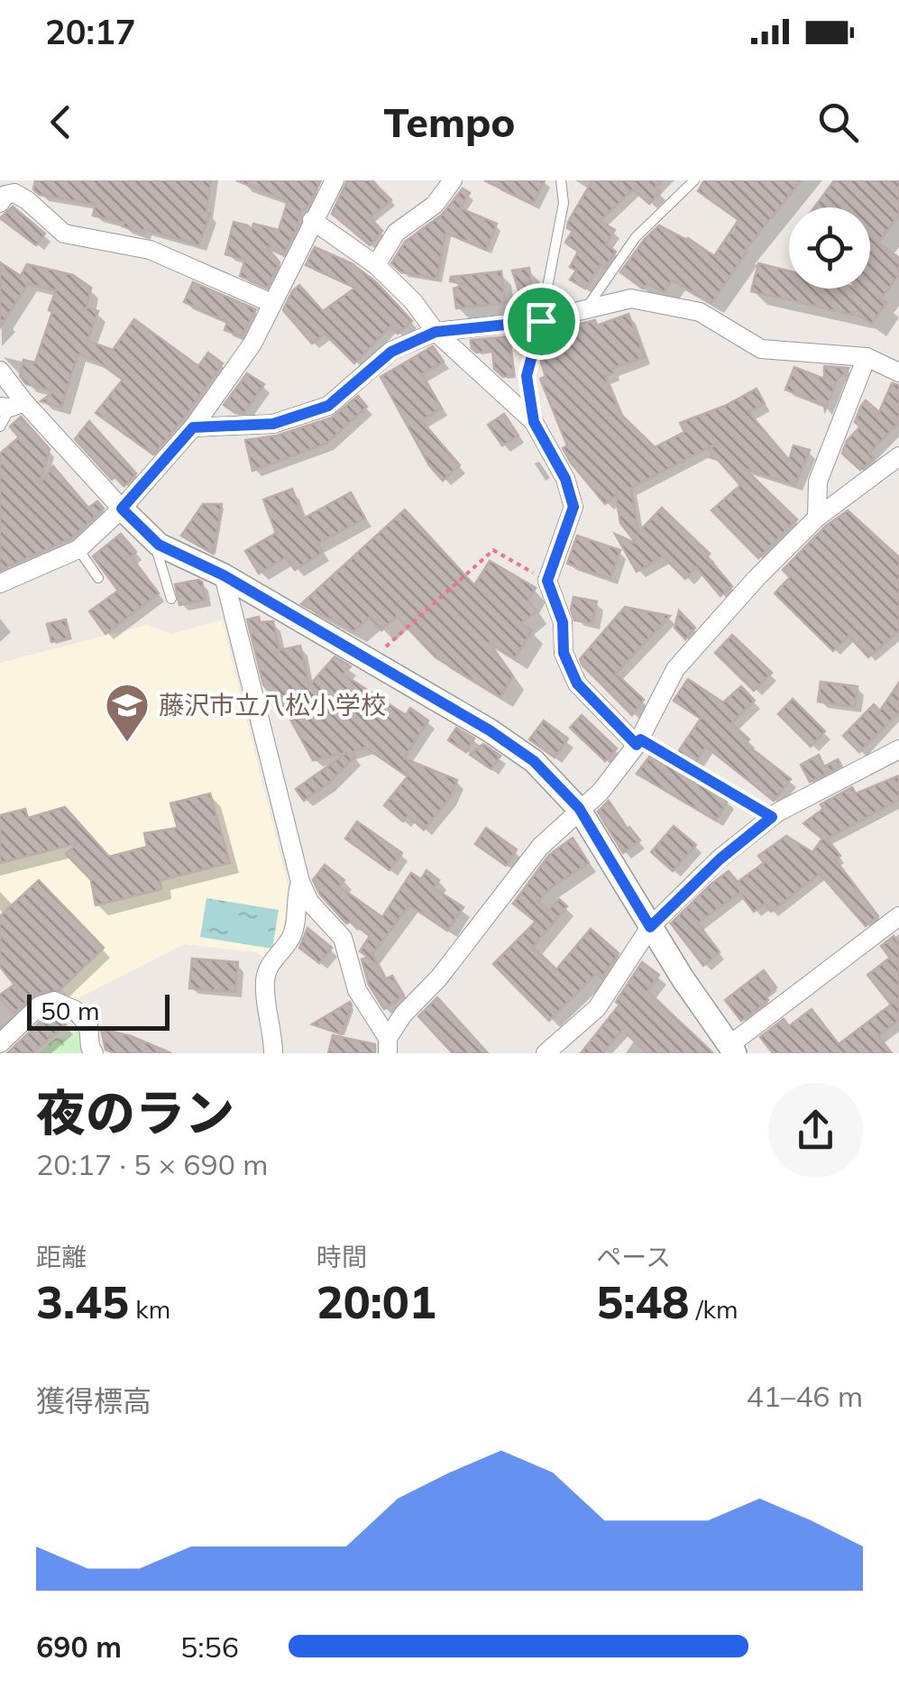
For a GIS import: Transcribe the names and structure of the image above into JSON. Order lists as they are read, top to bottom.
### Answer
{
  "places": {
    "school or university": ["藤沢市立八松小学校"]
  },
  "scale_bar": "50 m",
  "page": {
    "status": "20:17",
    "header": "Tempo",
    "scale": "50 m",
    "heading": ["夜のラン", "20:17 · 5 × 690 m"],
    "stats": [
      ["距離", "3.45 km"],
      ["時間", "20:01"],
      ["ペース", "5:48 /km"]
    ],
    "chart": ["獲得標高", "41–46 m"],
    "list": [
      {
        "name": "690 m",
        "note": "5:56"
      }
    ]
  }
}
